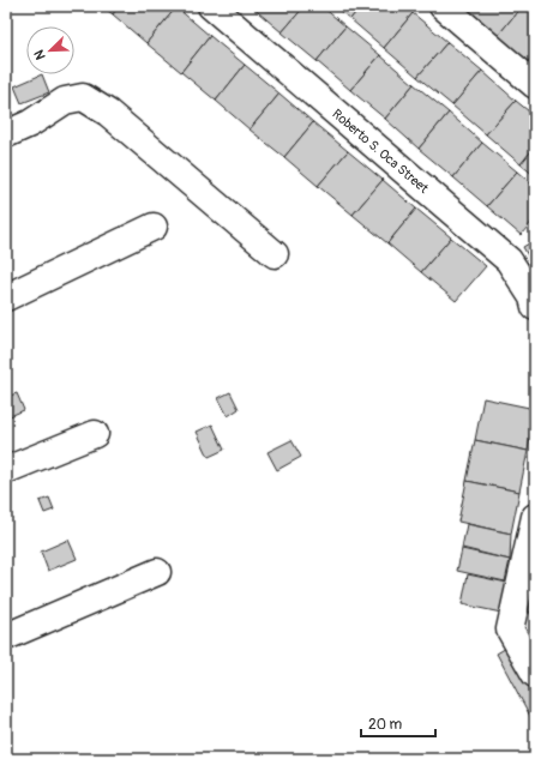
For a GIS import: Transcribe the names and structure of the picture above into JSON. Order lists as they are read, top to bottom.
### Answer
{
  "streets": {
    "street": ["Roberto S. Oca Street"]
  },
  "scale_bar": "20 m",
  "north": "bottom left"
}
